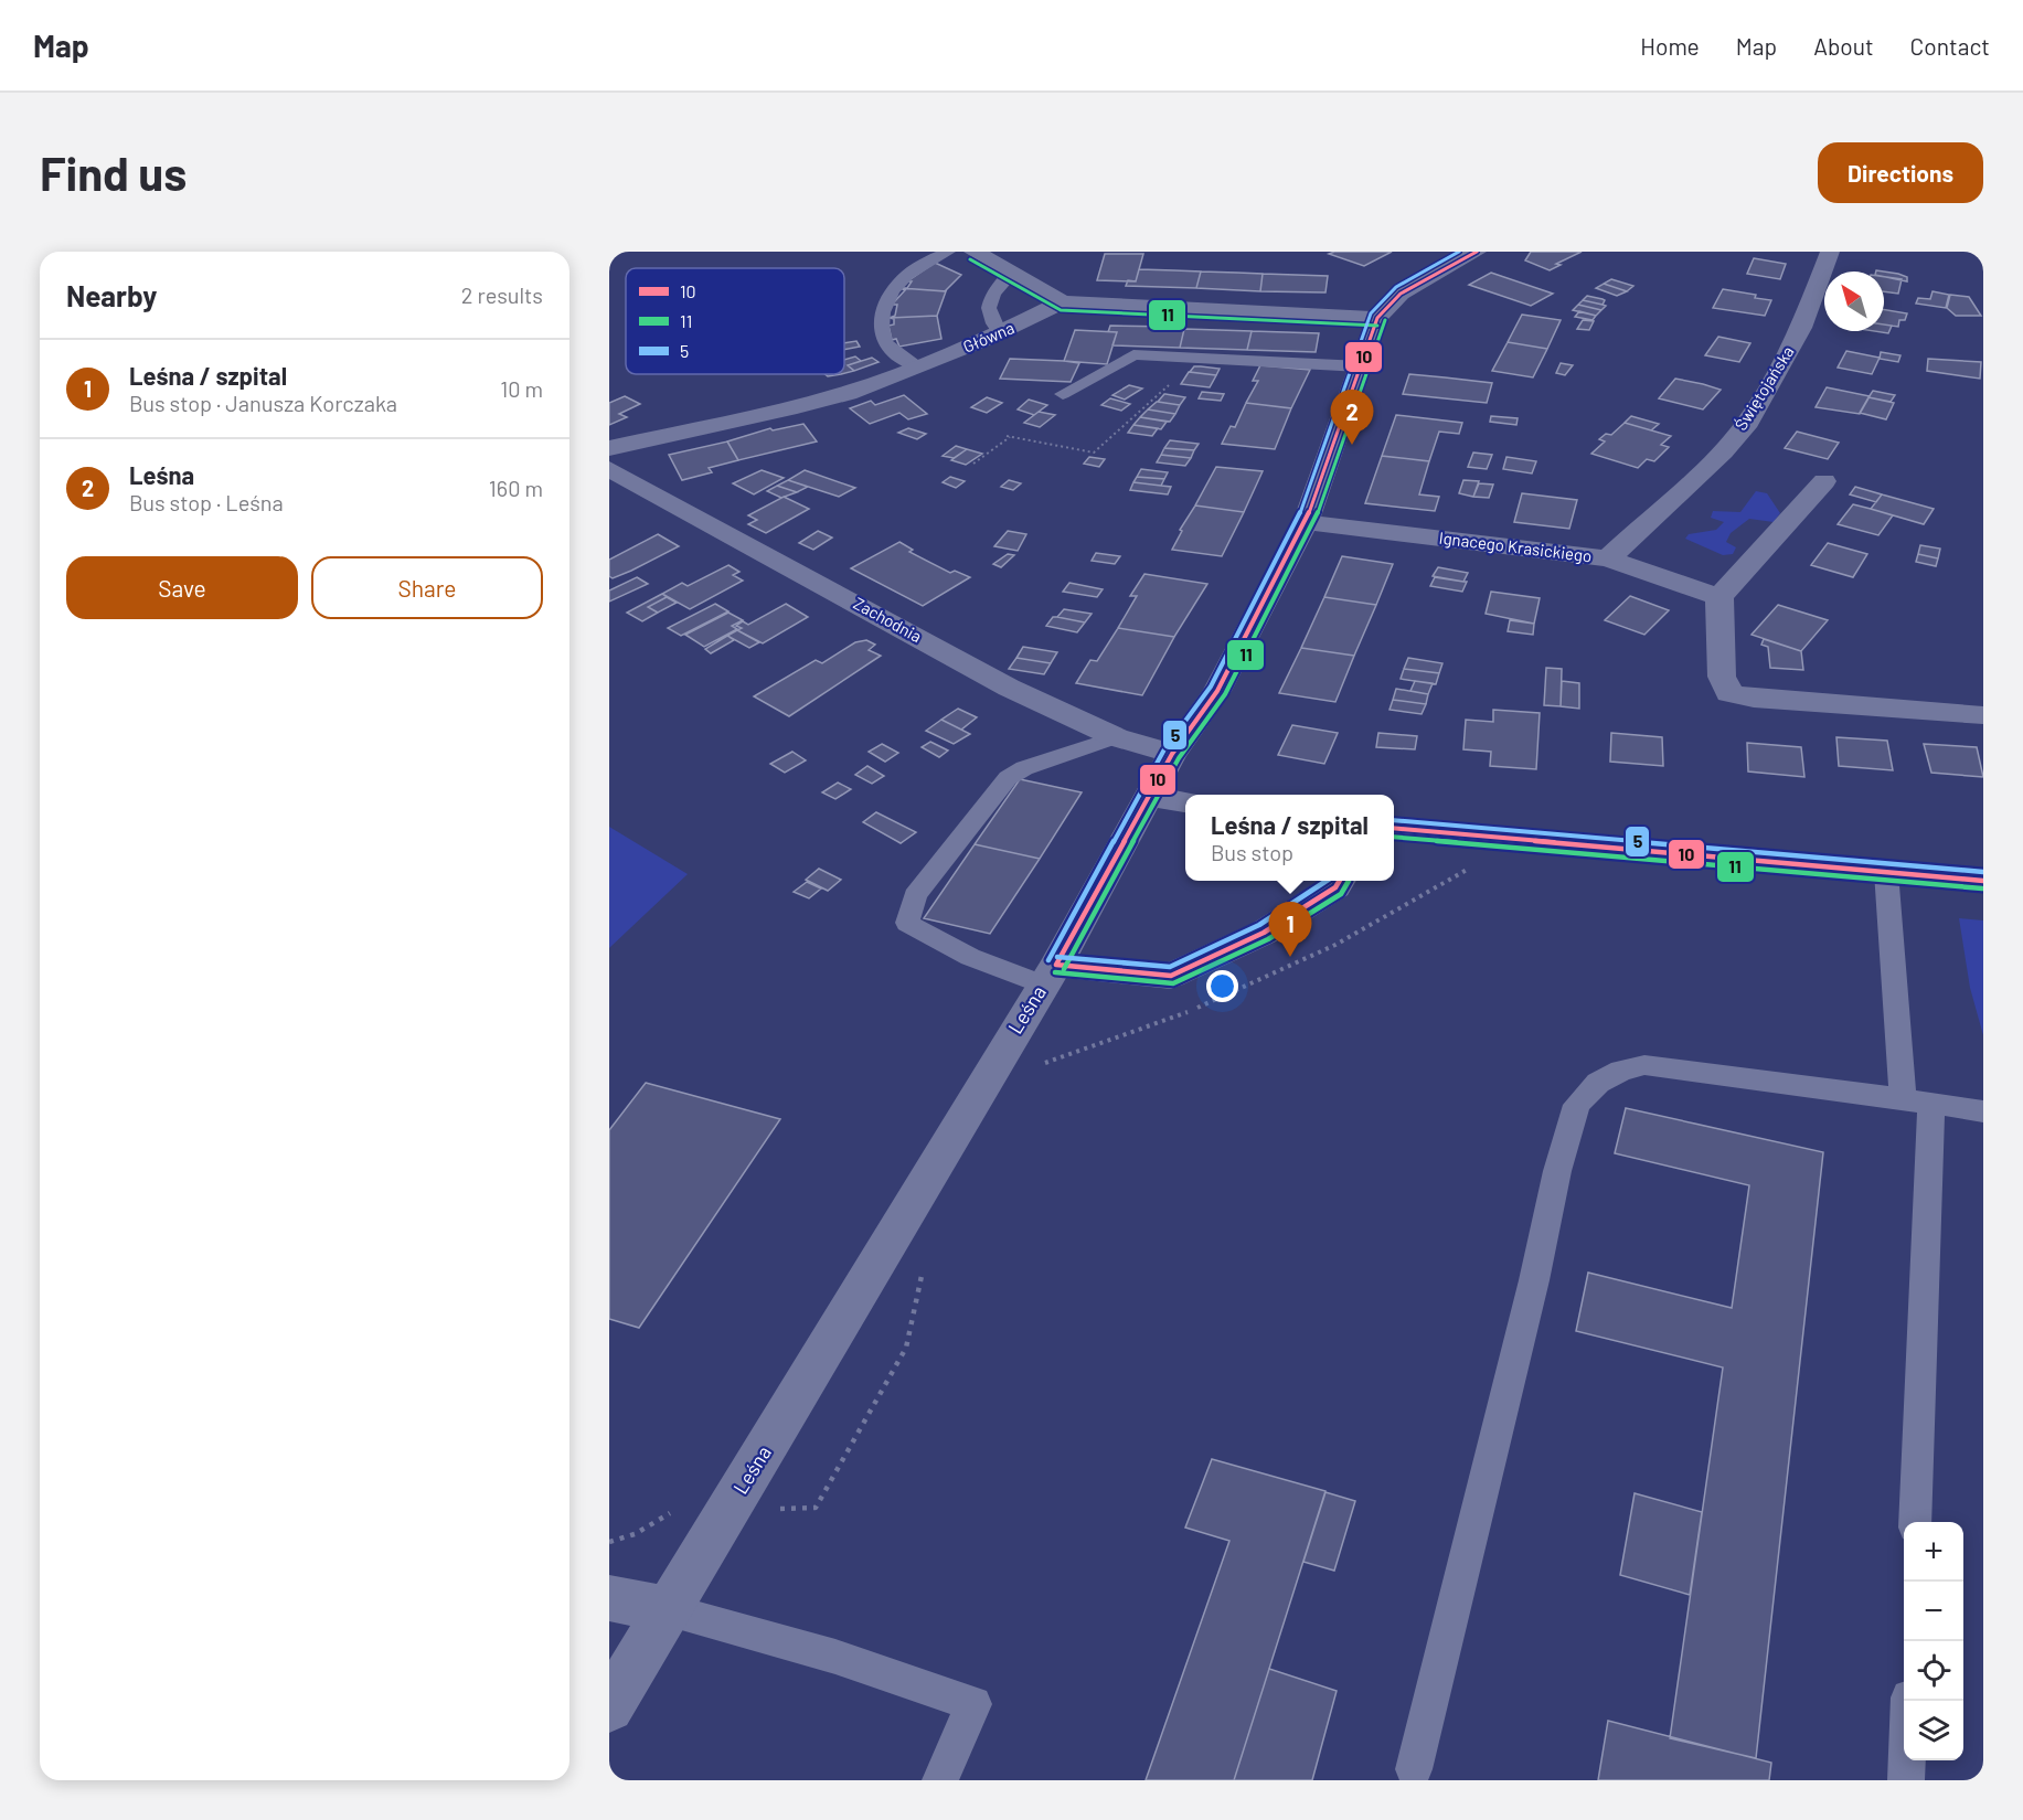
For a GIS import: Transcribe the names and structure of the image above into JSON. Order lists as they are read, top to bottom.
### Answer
{
  "streets": {
    "street": [
      "Główna",
      "Świętojańska",
      "Ignacego Krasickiego",
      "Zachodnia",
      "Leśna"
    ]
  },
  "crossings": [
    ["Główna", "Leśna"],
    ["Świętojańska", "Ignacego Krasickiego"],
    ["Ignacego Krasickiego", "Leśna"],
    ["Zachodnia", "Leśna"]
  ],
  "lines": ["transit line 10", "transit line 5", "transit line 11"],
  "legend": ["10", "11", "5"],
  "north": "top left",
  "page": {
    "header": "Map",
    "nav": [
      "Home",
      "Map",
      "About",
      "Contact"
    ],
    "buttons": [
      "Directions",
      ["Save", "Share"]
    ],
    "title": "Find us",
    "heading": ["Nearby", "2 results"],
    "list": [
      {
        "mark": "1",
        "name": "Leśna / szpital",
        "note": "Bus stop · Janusza Korczaka",
        "value": "10 m"
      },
      {
        "mark": "2",
        "name": "Leśna",
        "note": "Bus stop · Leśna",
        "value": "160 m"
      }
    ],
    "pins": ["2", "1"],
    "popup": ["Leśna / szpital", "Bus stop"],
    "map_buttons": ["+", "−"]
  }
}
